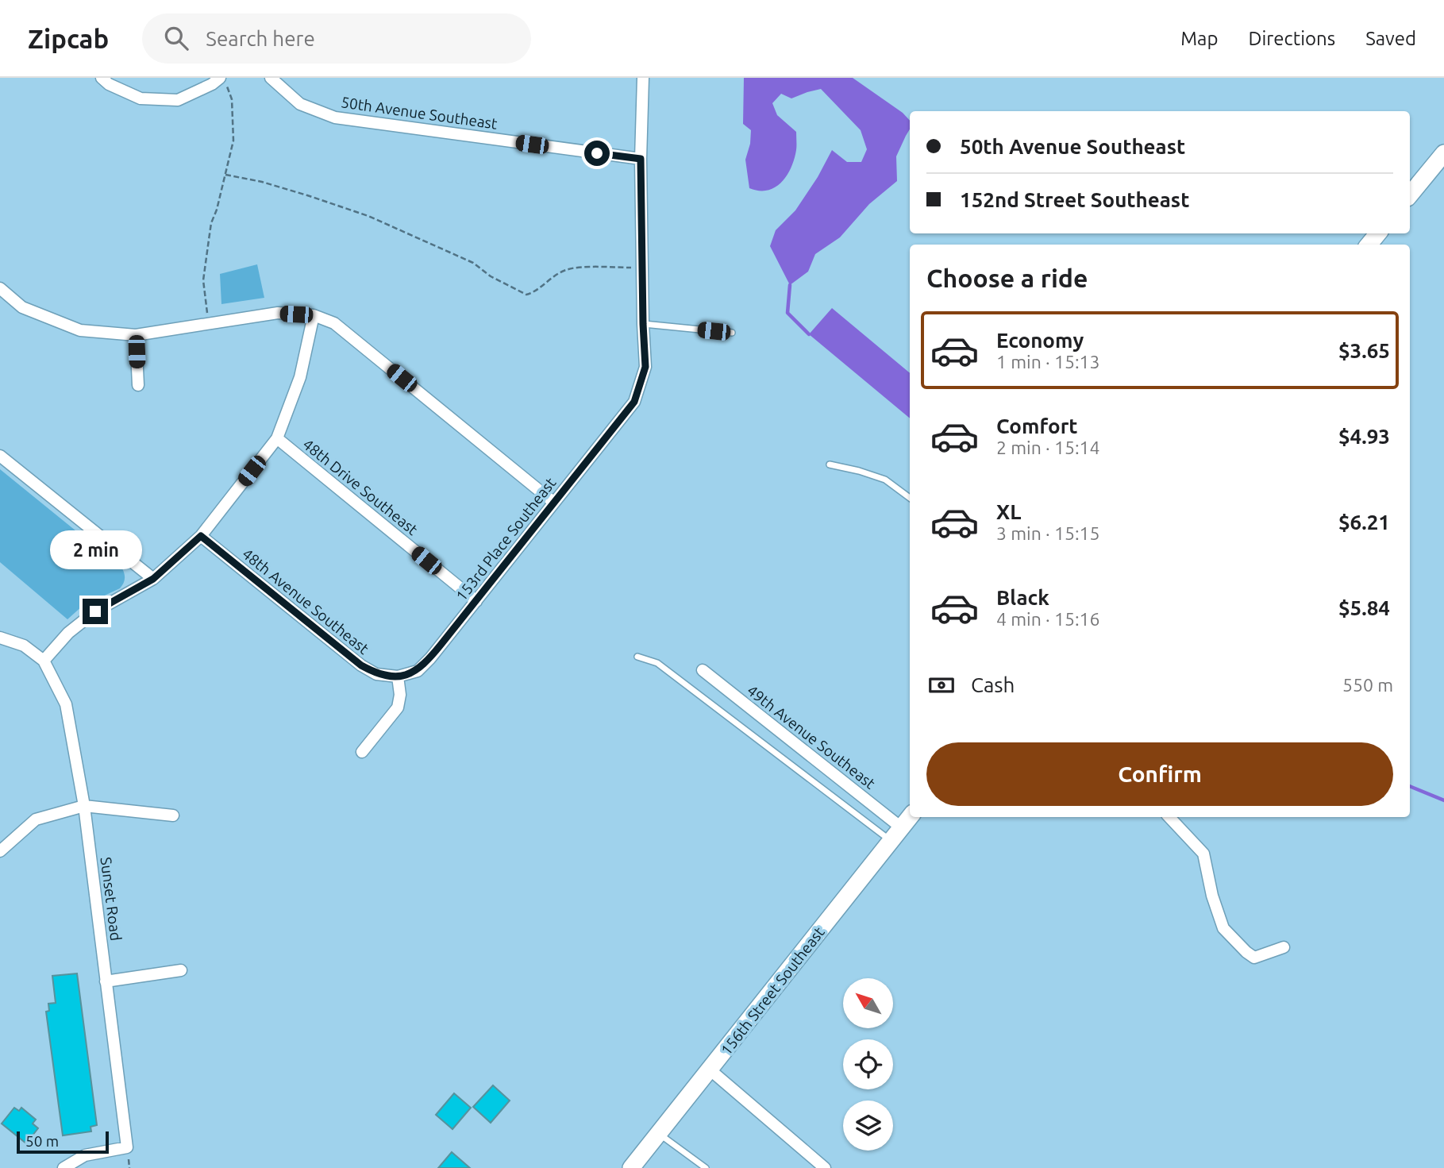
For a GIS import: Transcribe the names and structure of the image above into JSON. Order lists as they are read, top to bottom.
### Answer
{
  "streets": {
    "street": [
      "50th Avenue Southeast",
      "48th Drive Southeast",
      "153rd Place Southeast",
      "48th Avenue Southeast",
      "49th Avenue Southeast",
      "Sunset Road",
      "156th Street Southeast"
    ]
  },
  "crossings": [
    ["50th Avenue Southeast", "153rd Place Southeast"],
    ["48th Drive Southeast", "153rd Place Southeast"],
    ["153rd Place Southeast", "48th Avenue Southeast"],
    ["49th Avenue Southeast", "156th Street Southeast"]
  ],
  "scale_bar": "50 m",
  "north": "top left",
  "page": {
    "header": "Zipcab",
    "search": "Search here",
    "nav": ["Map", "Directions", "Saved"],
    "banner": ["50th Avenue Southeast", "152nd Street Southeast"],
    "heading": "Choose a ride",
    "list": [
      {
        "name": "Economy",
        "note": "1 min · 15:13",
        "value": "$3.65"
      },
      {
        "name": "Comfort",
        "note": "2 min · 15:14",
        "value": "$4.93"
      },
      {
        "name": "XL",
        "note": "3 min · 15:15",
        "value": "$6.21"
      },
      {
        "name": "Black",
        "note": "4 min · 15:16",
        "value": "$5.84"
      }
    ],
    "bubble": "2 min",
    "pay": ["Cash", "550 m"],
    "buttons": "Confirm",
    "scale": "50 m"
  }
}
